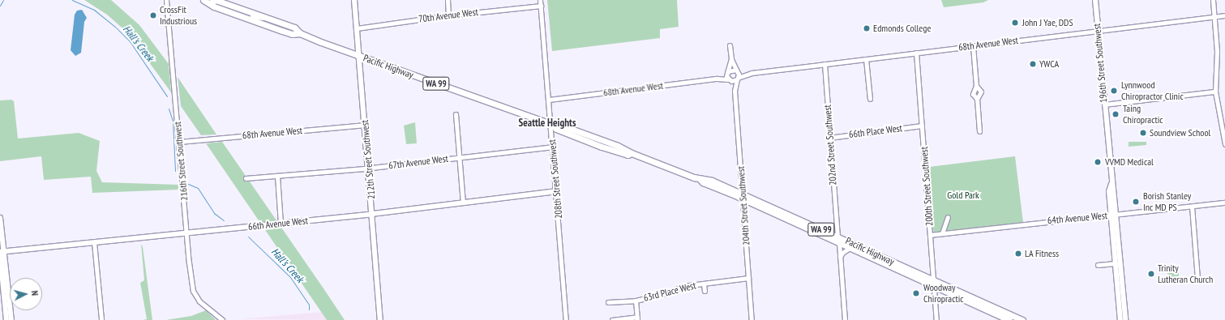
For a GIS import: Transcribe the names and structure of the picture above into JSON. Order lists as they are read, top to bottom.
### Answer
{
  "streets": {
    "highway": ["Pacific Highway", "WA 99"],
    "main road": ["196th Street Southwest", "212th Street Southwest", "66th Avenue West"],
    "street": [
      "70th Avenue West",
      "68th Avenue West",
      "66th Place West",
      "202nd Street Southwest",
      "216th Street Southwest",
      "67th Avenue West",
      "208th Street Southwest",
      "200th Street Southwest",
      "204th Street Southwest",
      "64th Avenue West",
      "63rd Place West"
    ]
  },
  "crossings": [
    ["70th Avenue West", "212th Street Southwest"],
    ["70th Avenue West", "208th Street Southwest"],
    ["68th Avenue West", "196th Street Southwest"],
    ["68th Avenue West", "202nd Street Southwest"],
    ["68th Avenue West", "212th Street Southwest"],
    ["68th Avenue West", "216th Street Southwest"],
    ["68th Avenue West", "208th Street Southwest"],
    ["68th Avenue West", "200th Street Southwest"],
    ["68th Avenue West", "204th Street Southwest"],
    ["196th Street Southwest", "64th Avenue West"],
    ["Pacific Highway", "202nd Street Southwest"],
    ["Pacific Highway", "212th Street Southwest"],
    ["Pacific Highway", "208th Street Southwest"],
    ["Pacific Highway", "200th Street Southwest"],
    ["Pacific Highway", "204th Street Southwest"],
    ["66th Place West", "202nd Street Southwest"],
    ["66th Place West", "200th Street Southwest"],
    ["212th Street Southwest", "67th Avenue West"],
    ["212th Street Southwest", "66th Avenue West"],
    ["216th Street Southwest", "66th Avenue West"],
    ["67th Avenue West", "208th Street Southwest"],
    ["208th Street Southwest", "66th Avenue West"],
    ["200th Street Southwest", "64th Avenue West"],
    ["204th Street Southwest", "63rd Place West"]
  ],
  "districts": ["Seattle Heights"],
  "water": ["Hall's Creek"],
  "parks": ["Gold Park"],
  "places": [
    "CrossFit Industrious",
    "John J Yae, DDS",
    "Edmonds College",
    "YWCA",
    "Lynnwood Chiropractor Clinic",
    "Taing Chiropractic",
    "Soundview School",
    "VVMD Medical",
    "Borish Stanley Inc MD PS",
    "LA Fitness",
    "Trinity Lutheran Church",
    "Woodway Chiropractic"
  ],
  "north": "right"
}
